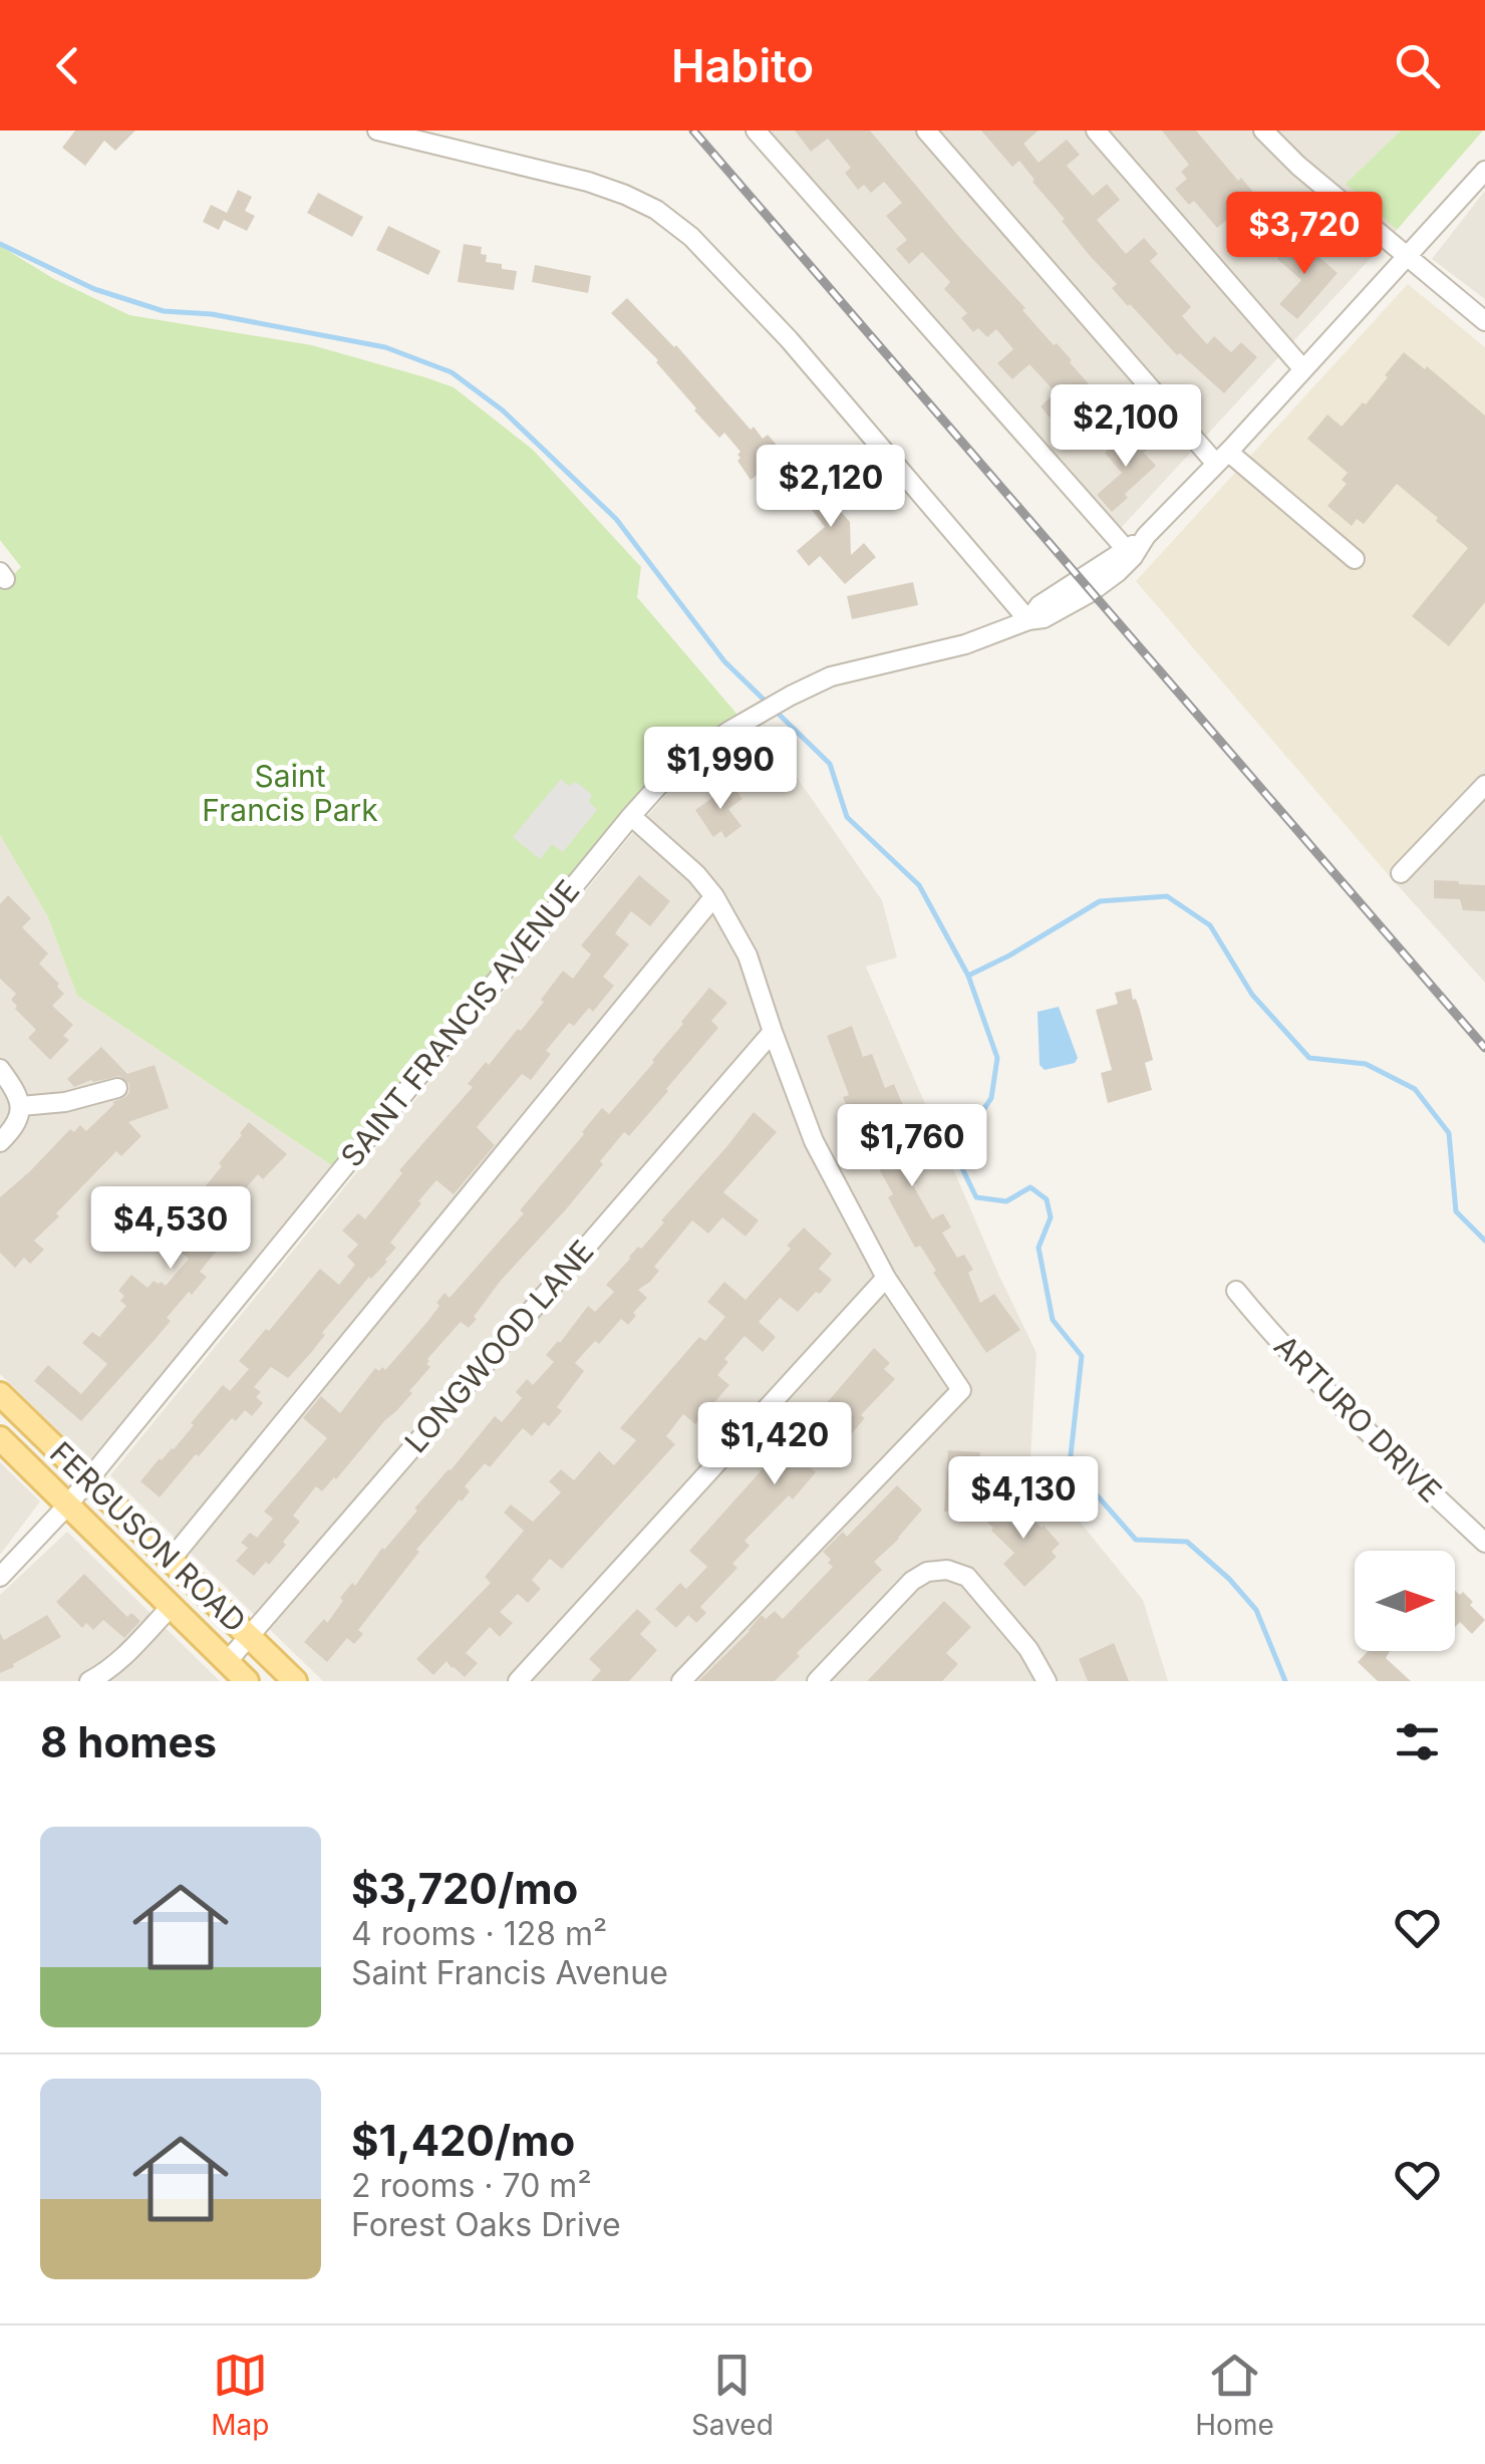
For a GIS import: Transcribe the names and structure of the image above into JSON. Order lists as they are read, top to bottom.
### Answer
{
  "streets": {
    "main road": ["FERGUSON ROAD"],
    "street": ["SAINT FRANCIS AVENUE", "LONGWOOD LANE", "ARTURO DRIVE"]
  },
  "crossings": [
    ["SAINT FRANCIS AVENUE", "FERGUSON ROAD"],
    ["LONGWOOD LANE", "FERGUSON ROAD"]
  ],
  "parks": ["Saint Francis Park"],
  "north": "right",
  "page": {
    "header": "Habito",
    "price": [
      "$3,720",
      "$2,100",
      "$2,120",
      "$1,990",
      "$1,760",
      "$4,530",
      "$1,420",
      "$4,130"
    ],
    "heading": "8 homes",
    "list": [
      {
        "name": "$3,720/mo",
        "note": "4 rooms · 128 m² · Saint Francis Avenue"
      },
      {
        "name": "$1,420/mo",
        "note": "2 rooms · 70 m² · Forest Oaks Drive"
      }
    ],
    "tabs": ["Map", "Saved", "Home"]
  }
}
